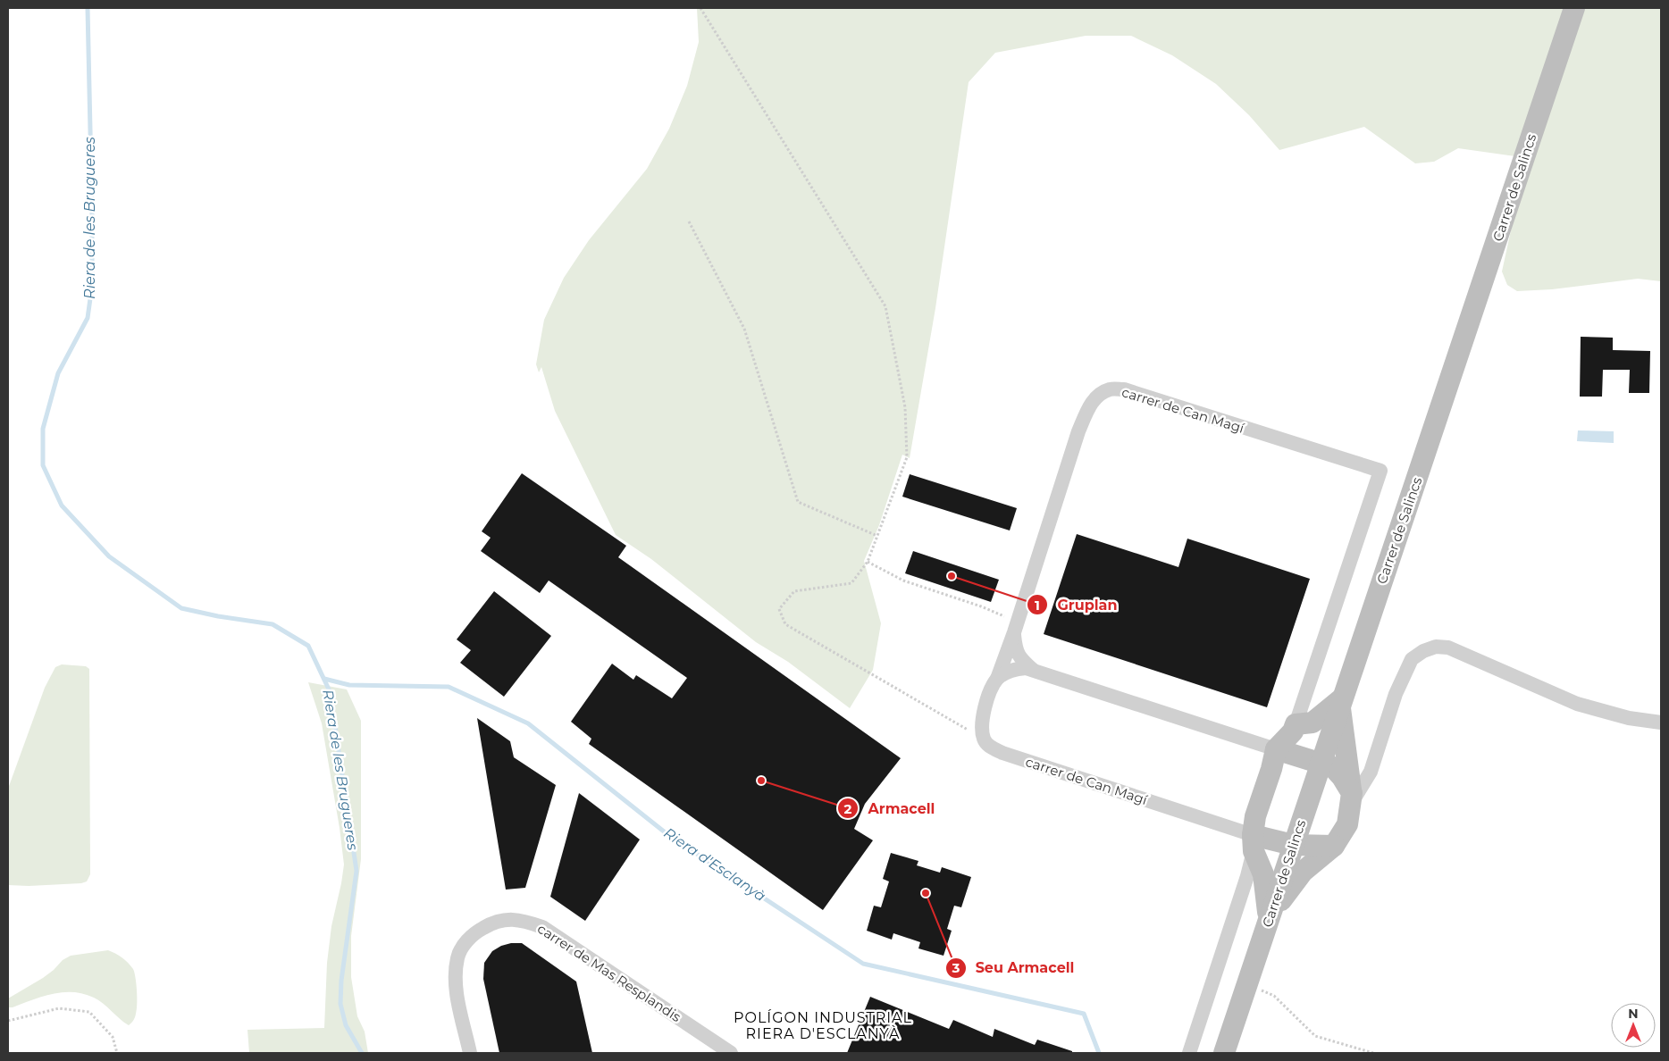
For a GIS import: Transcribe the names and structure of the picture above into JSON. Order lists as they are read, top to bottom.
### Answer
{
  "streets": {
    "main road": ["Carrer de Salincs"],
    "street": ["carrer de Can Magí", "carrer de Mas Resplandis"]
  },
  "districts": ["POLÍGON INDUSTRIAL RIERA D'ESCLANYÀ"],
  "water": ["Riera de les Brugueres", "Riera d'Esclanyà"],
  "places": ["Gruplan", "Armacell", "Seu Armacell"],
  "north": "top"
}
